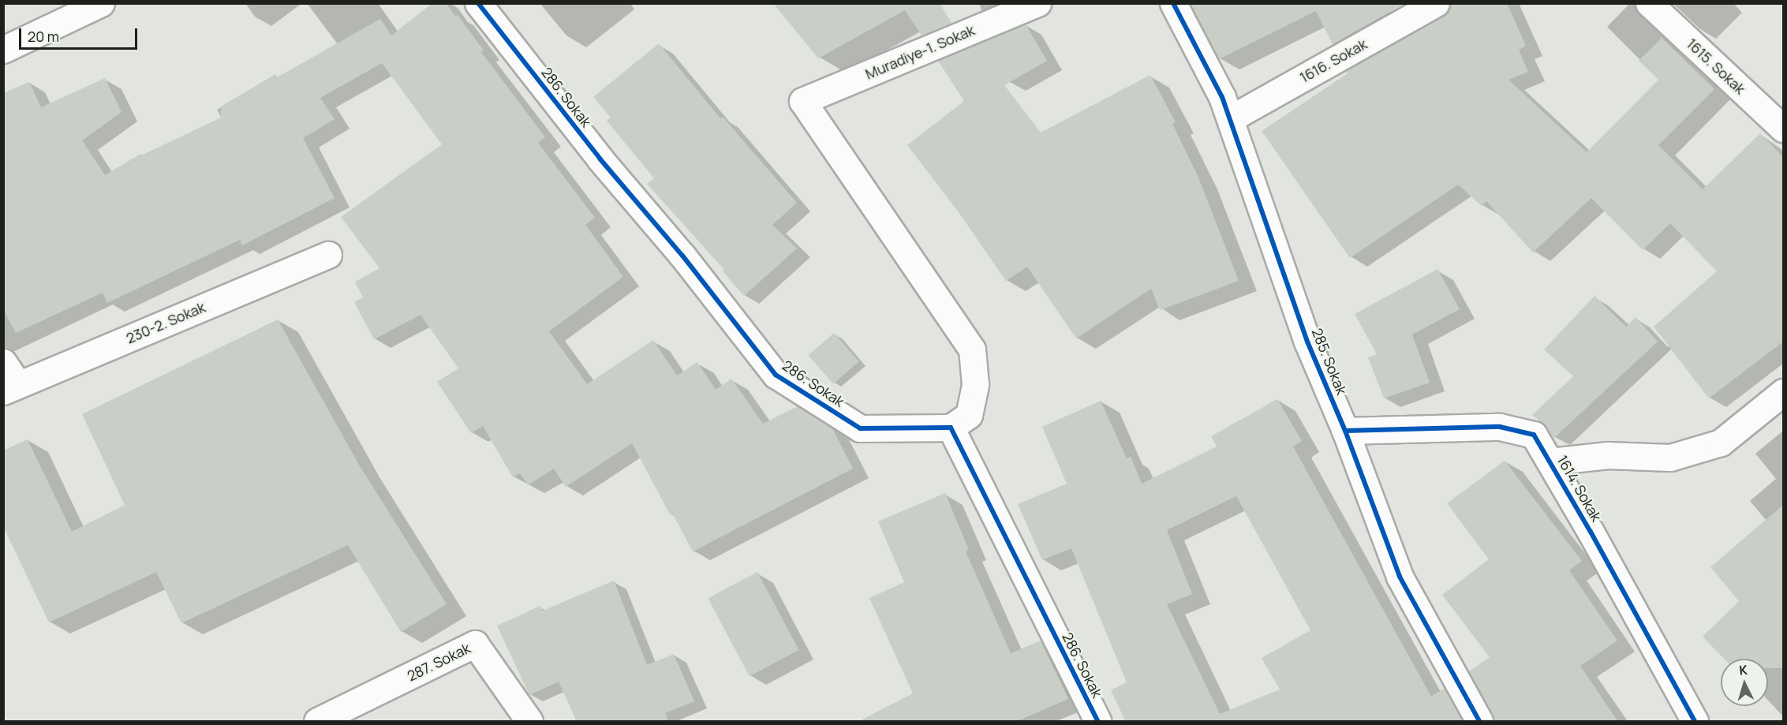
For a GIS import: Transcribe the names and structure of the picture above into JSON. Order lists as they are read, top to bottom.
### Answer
{
  "streets": {
    "street": [
      "Muradiye-1. Sokak",
      "1616. Sokak",
      "1615. Sokak",
      "286. Sokak",
      "230-2. Sokak",
      "285. Sokak",
      "1614. Sokak",
      "287. Sokak"
    ]
  },
  "crossings": [
    ["Muradiye-1. Sokak", "286. Sokak"],
    ["1616. Sokak", "285. Sokak"],
    ["285. Sokak", "1614. Sokak"]
  ],
  "scale_bar": "20 m",
  "north": "top"
}
